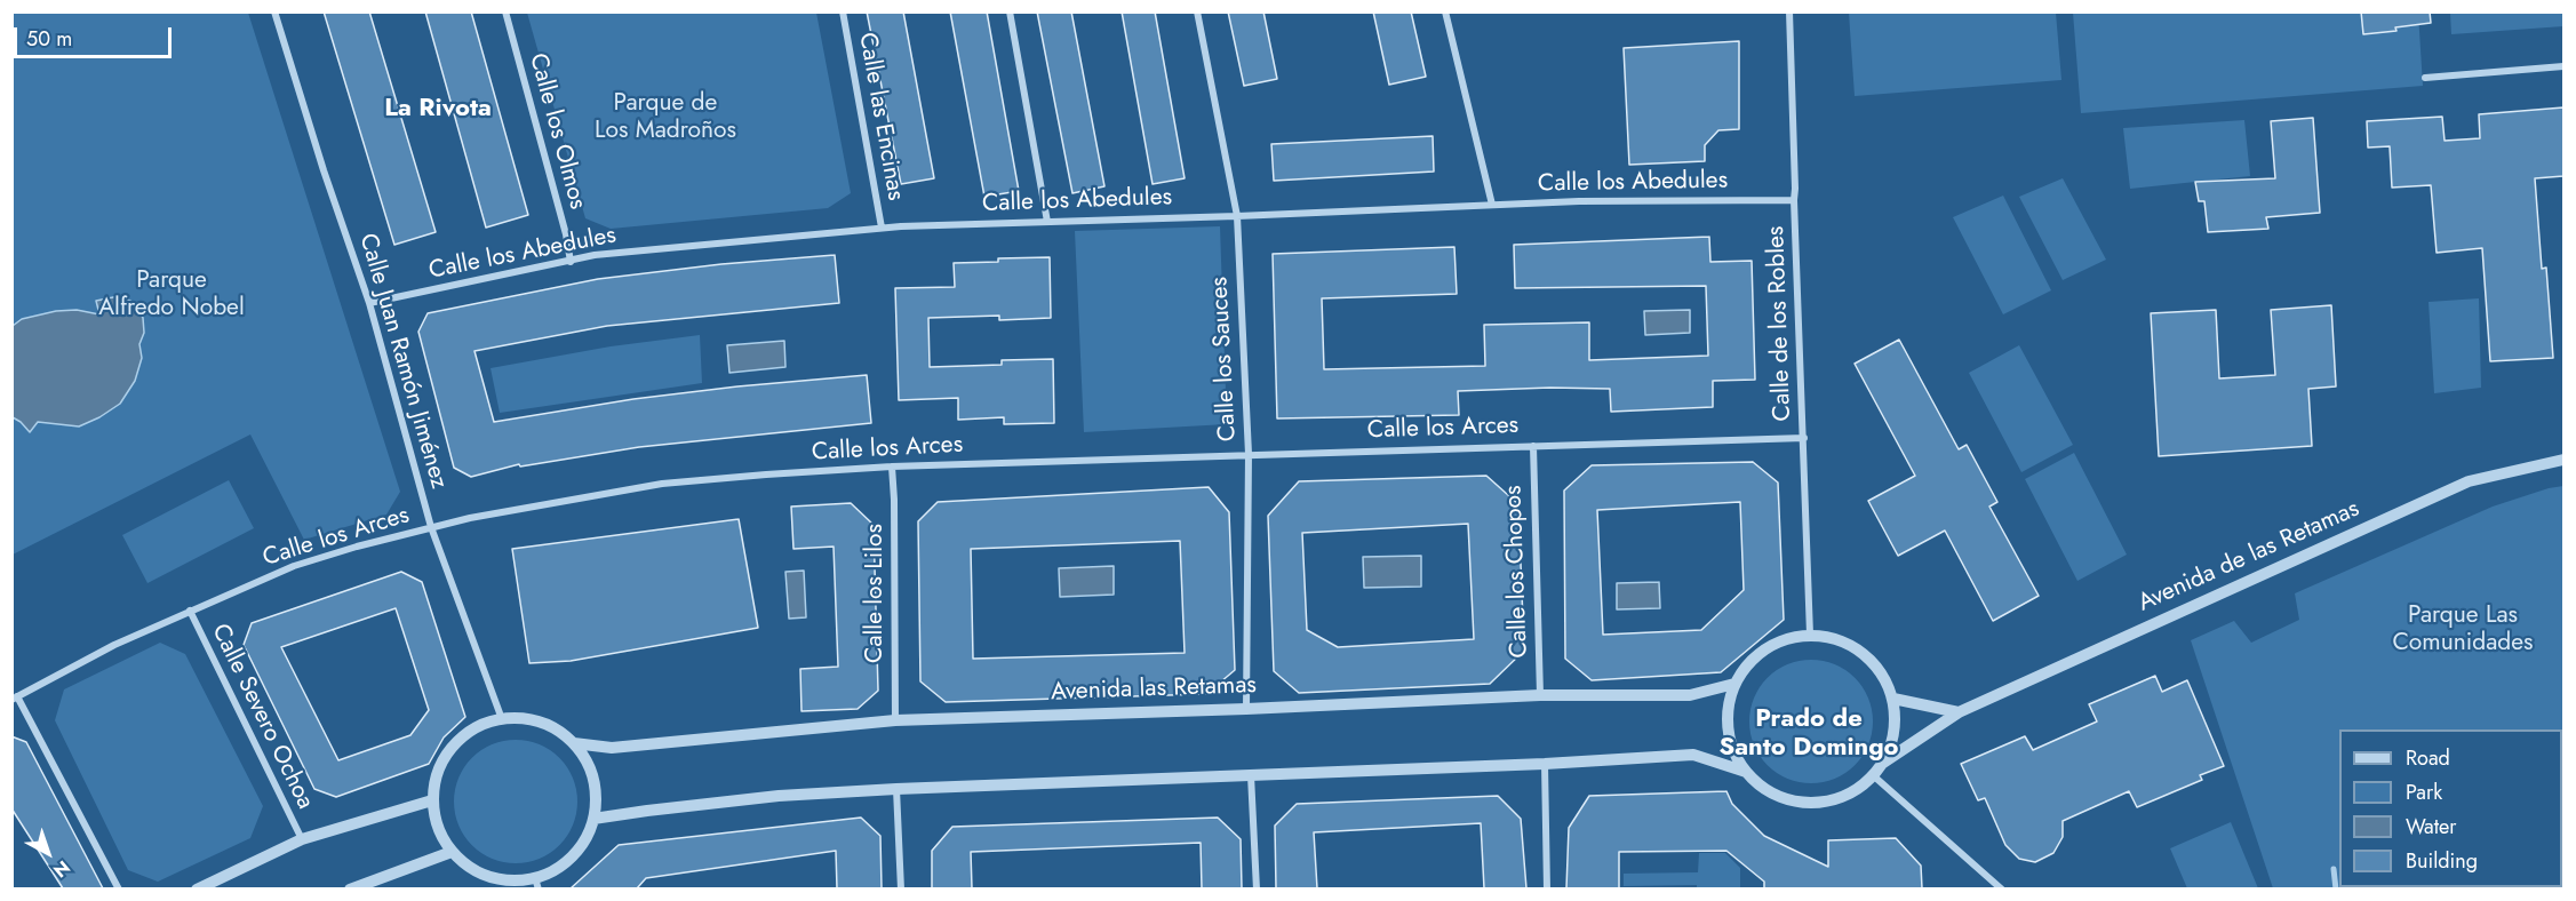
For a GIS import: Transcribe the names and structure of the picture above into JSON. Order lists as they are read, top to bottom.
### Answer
{
  "streets": {
    "street": [
      "Calle las Encinas",
      "Calle los Olmos",
      "Calle los Abedules",
      "Calle de los Robles",
      "Calle los Sauces",
      "Calle Juan Ramón Jiménez",
      "Calle los Arces",
      "Avenida de las Retamas",
      "Calle los Chopos",
      "Calle los Lilos",
      "Avenida las Retamas",
      "Calle Severo Ochoa"
    ]
  },
  "crossings": [
    ["Calle las Encinas", "Calle los Abedules"],
    ["Calle los Olmos", "Calle los Abedules"],
    ["Calle los Abedules", "Calle de los Robles"],
    ["Calle los Abedules", "Calle los Sauces"],
    ["Calle los Abedules", "Calle Juan Ramón Jiménez"],
    ["Calle de los Robles", "Calle los Arces"],
    ["Calle de los Robles", "Avenida de las Retamas"],
    ["Calle de los Robles", "Avenida las Retamas"],
    ["Calle los Sauces", "Calle los Arces"],
    ["Calle los Sauces", "Avenida las Retamas"],
    ["Calle Juan Ramón Jiménez", "Calle los Arces"],
    ["Calle Juan Ramón Jiménez", "Avenida las Retamas"],
    ["Calle los Arces", "Calle los Chopos"],
    ["Calle los Arces", "Calle los Lilos"],
    ["Calle los Arces", "Calle Severo Ochoa"],
    ["Avenida de las Retamas", "Avenida las Retamas"],
    ["Calle los Chopos", "Avenida las Retamas"],
    ["Calle los Lilos", "Avenida las Retamas"]
  ],
  "districts": ["La Rivota", "Prado de Santo Domingo"],
  "parks": ["Parque de Los Madroños", "Parque Alfredo Nobel", "Parque Las Comunidades"],
  "legend": [
    "Road",
    "Park",
    "Water",
    "Building"
  ],
  "scale_bar": "50 m",
  "north": "bottom right"
}
